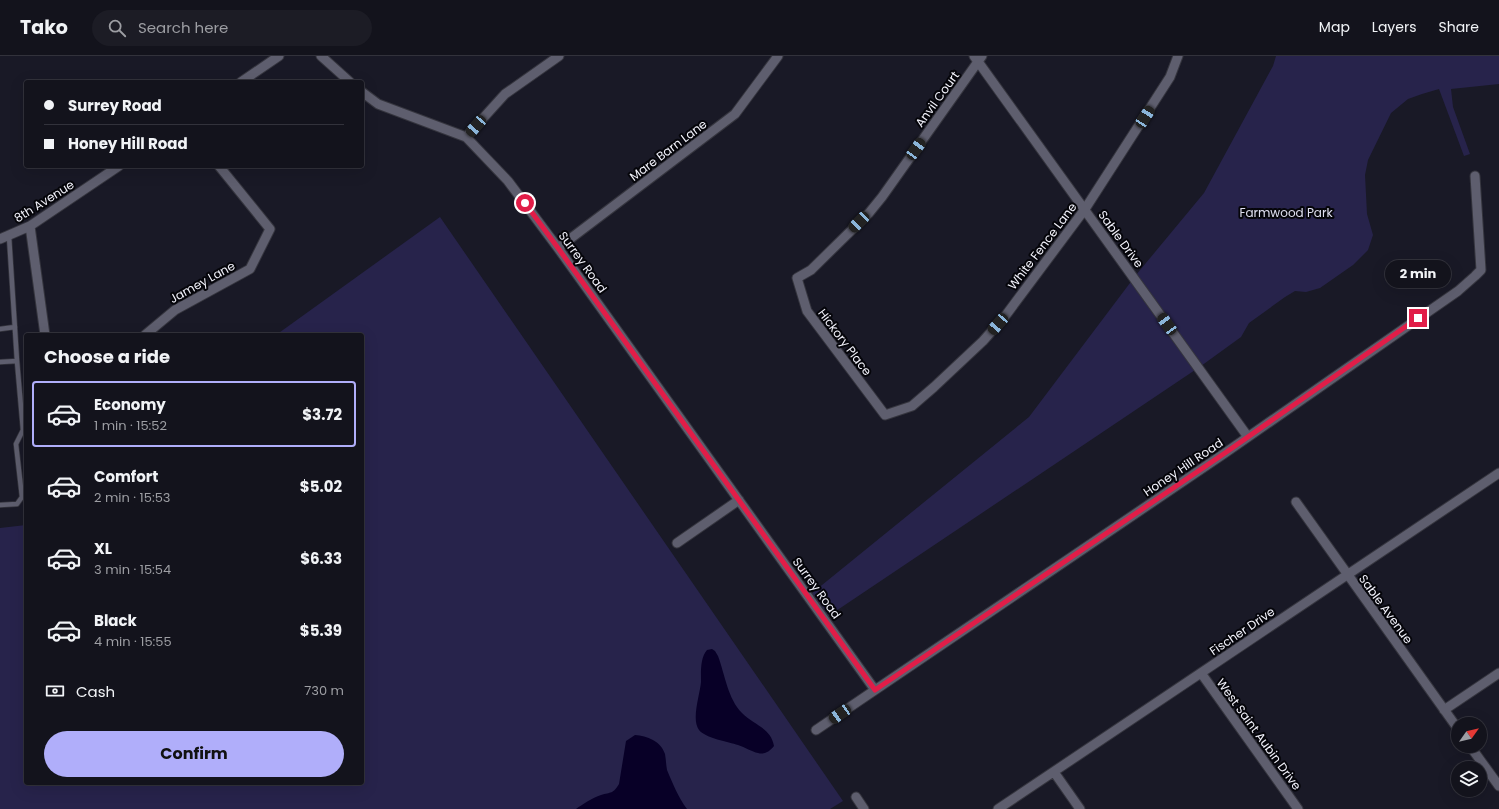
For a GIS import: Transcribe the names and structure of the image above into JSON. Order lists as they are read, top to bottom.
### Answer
{
  "streets": {
    "street": [
      "Anvil Court",
      "Mare Barn Lane",
      "8th Avenue",
      "Sable Drive",
      "White Fence Lane",
      "Surrey Road",
      "Jamey Lane",
      "Hickory Place",
      "Honey Hill Road",
      "Sable Avenue",
      "Fischer Drive",
      "West Saint Aubin Drive"
    ]
  },
  "crossings": [
    ["Anvil Court", "Sable Drive"],
    ["Anvil Court", "Hickory Place"],
    ["Mare Barn Lane", "Surrey Road"],
    ["Sable Drive", "White Fence Lane"],
    ["Sable Drive", "Honey Hill Road"],
    ["White Fence Lane", "Hickory Place"],
    ["Surrey Road", "Honey Hill Road"],
    ["Sable Avenue", "Fischer Drive"],
    ["Fischer Drive", "West Saint Aubin Drive"]
  ],
  "parks": ["Farmwood Park"],
  "north": "top right",
  "page": {
    "header": "Tako",
    "search": "Search here",
    "nav": ["Map", "Layers", "Share"],
    "banner": ["Surrey Road", "Honey Hill Road"],
    "bubble": "2 min",
    "heading": "Choose a ride",
    "list": [
      {
        "name": "Economy",
        "note": "1 min · 15:52",
        "value": "$3.72"
      },
      {
        "name": "Comfort",
        "note": "2 min · 15:53",
        "value": "$5.02"
      },
      {
        "name": "XL",
        "note": "3 min · 15:54",
        "value": "$6.33"
      },
      {
        "name": "Black",
        "note": "4 min · 15:55",
        "value": "$5.39"
      }
    ],
    "pay": ["Cash", "730 m"],
    "buttons": "Confirm"
  }
}
